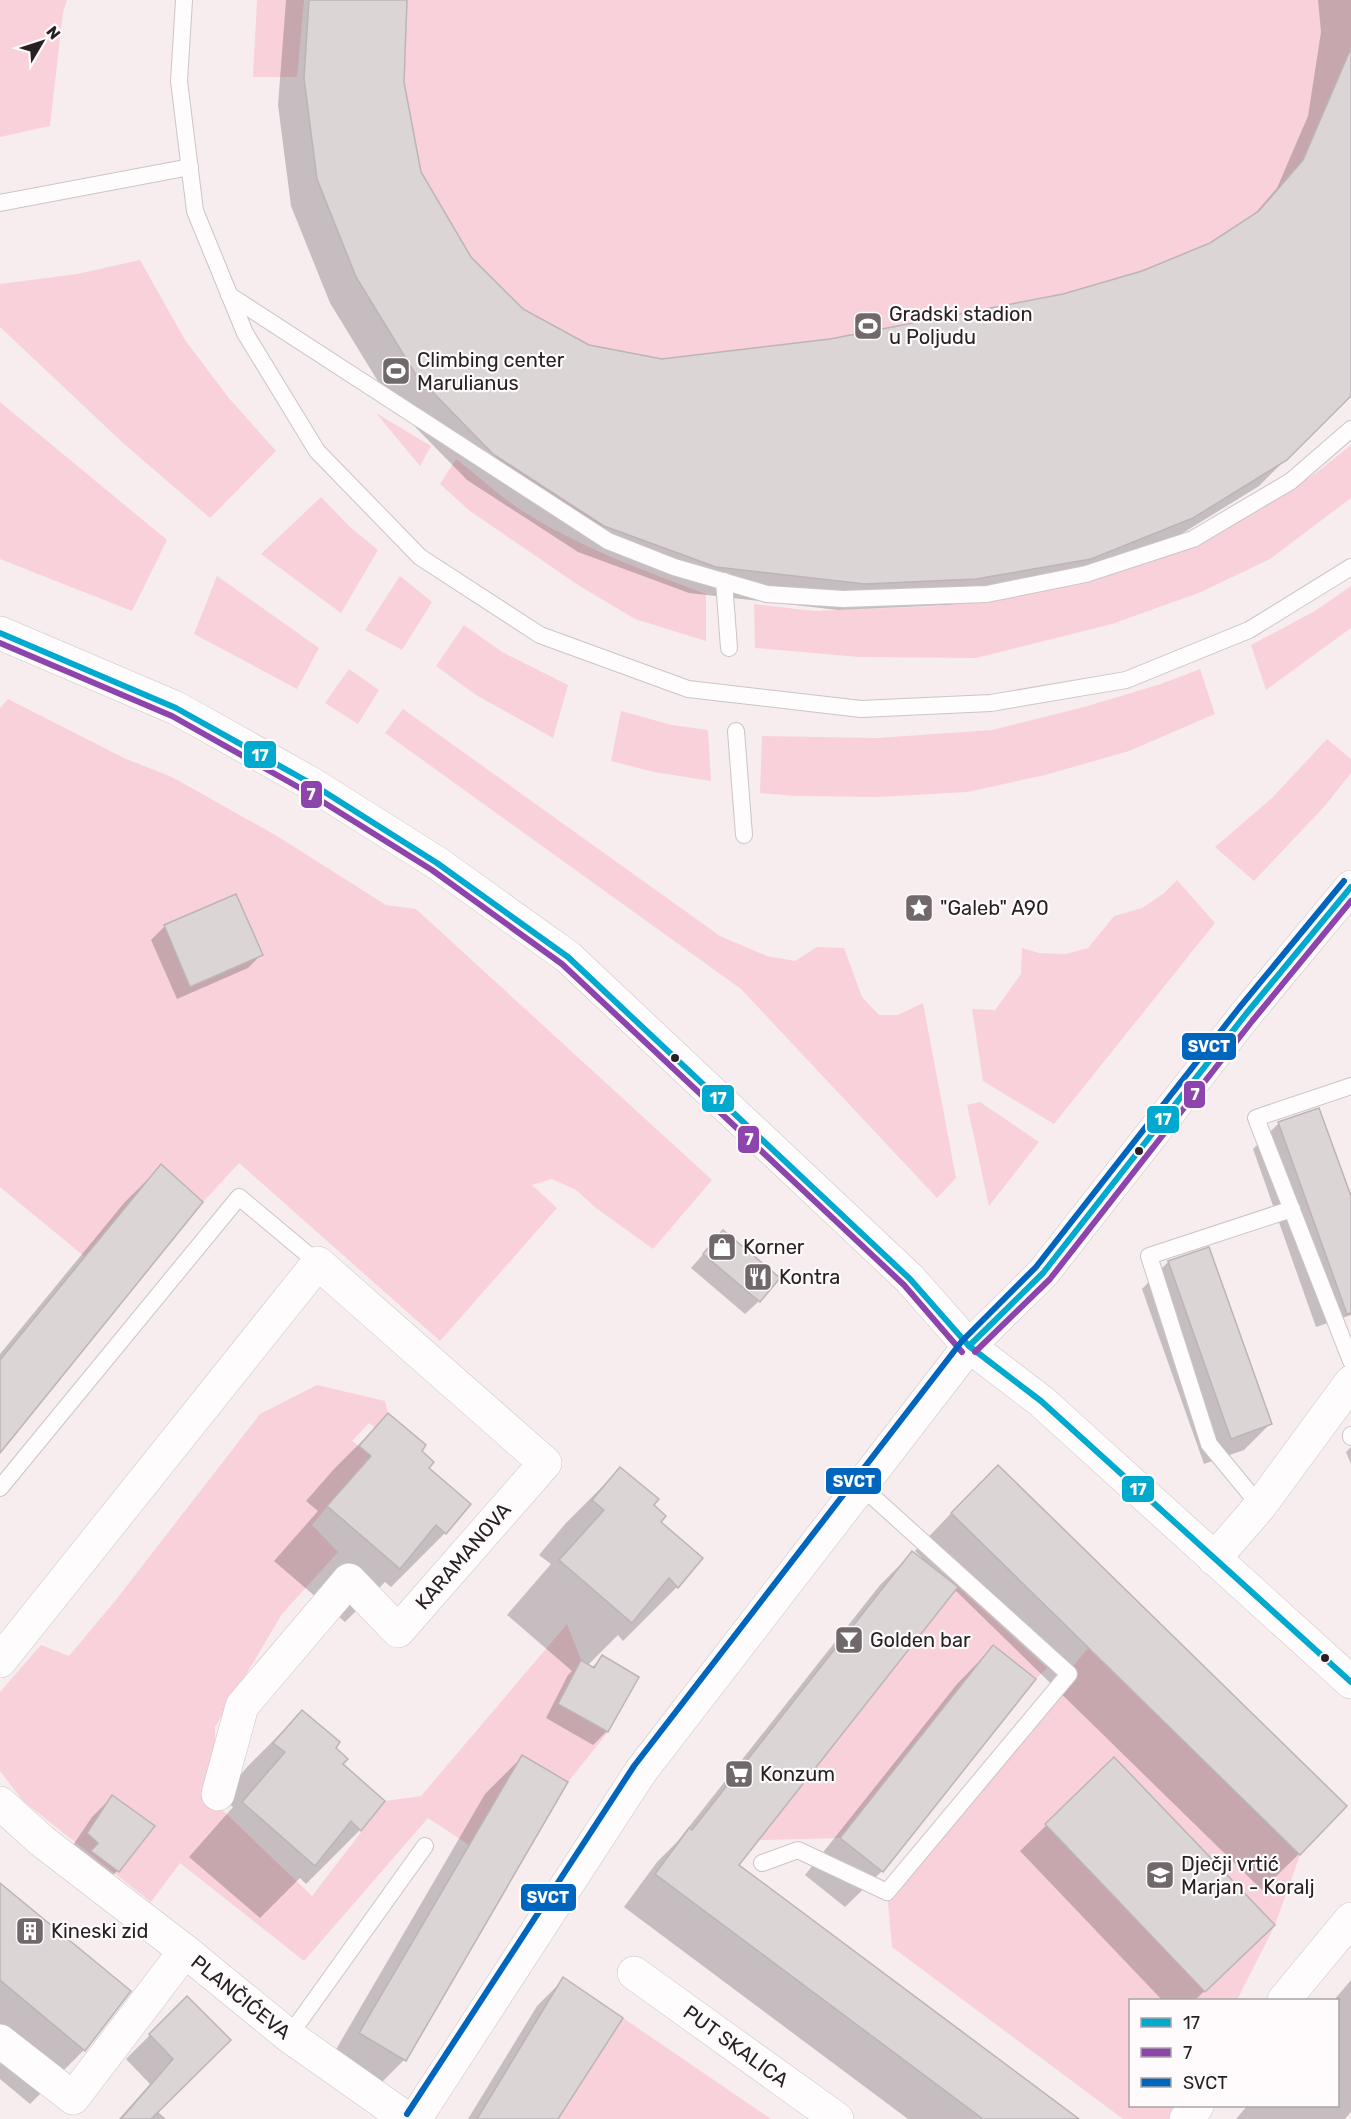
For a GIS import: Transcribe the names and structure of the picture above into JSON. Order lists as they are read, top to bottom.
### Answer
{
  "streets": {
    "street": ["KARAMANOVA", "PLANČIĆEVA", "PUT SKALICA"]
  },
  "places": {
    "sports": ["Gradski stadion u Poljudu", "Climbing center Marulianus"],
    "place": ["\"Galeb\" A90"],
    "shop": ["Korner"],
    "restaurant": ["Kontra"],
    "bar": ["Golden bar"],
    "supermarket": ["Konzum"],
    "school or university": ["Dječji vrtić Marjan - Koralj"],
    "building": ["Kineski zid"]
  },
  "lines": ["transit line 17", "transit line 7", "transit line SVCT"],
  "legend": ["17", "7", "SVCT"],
  "north": "top right"
}
